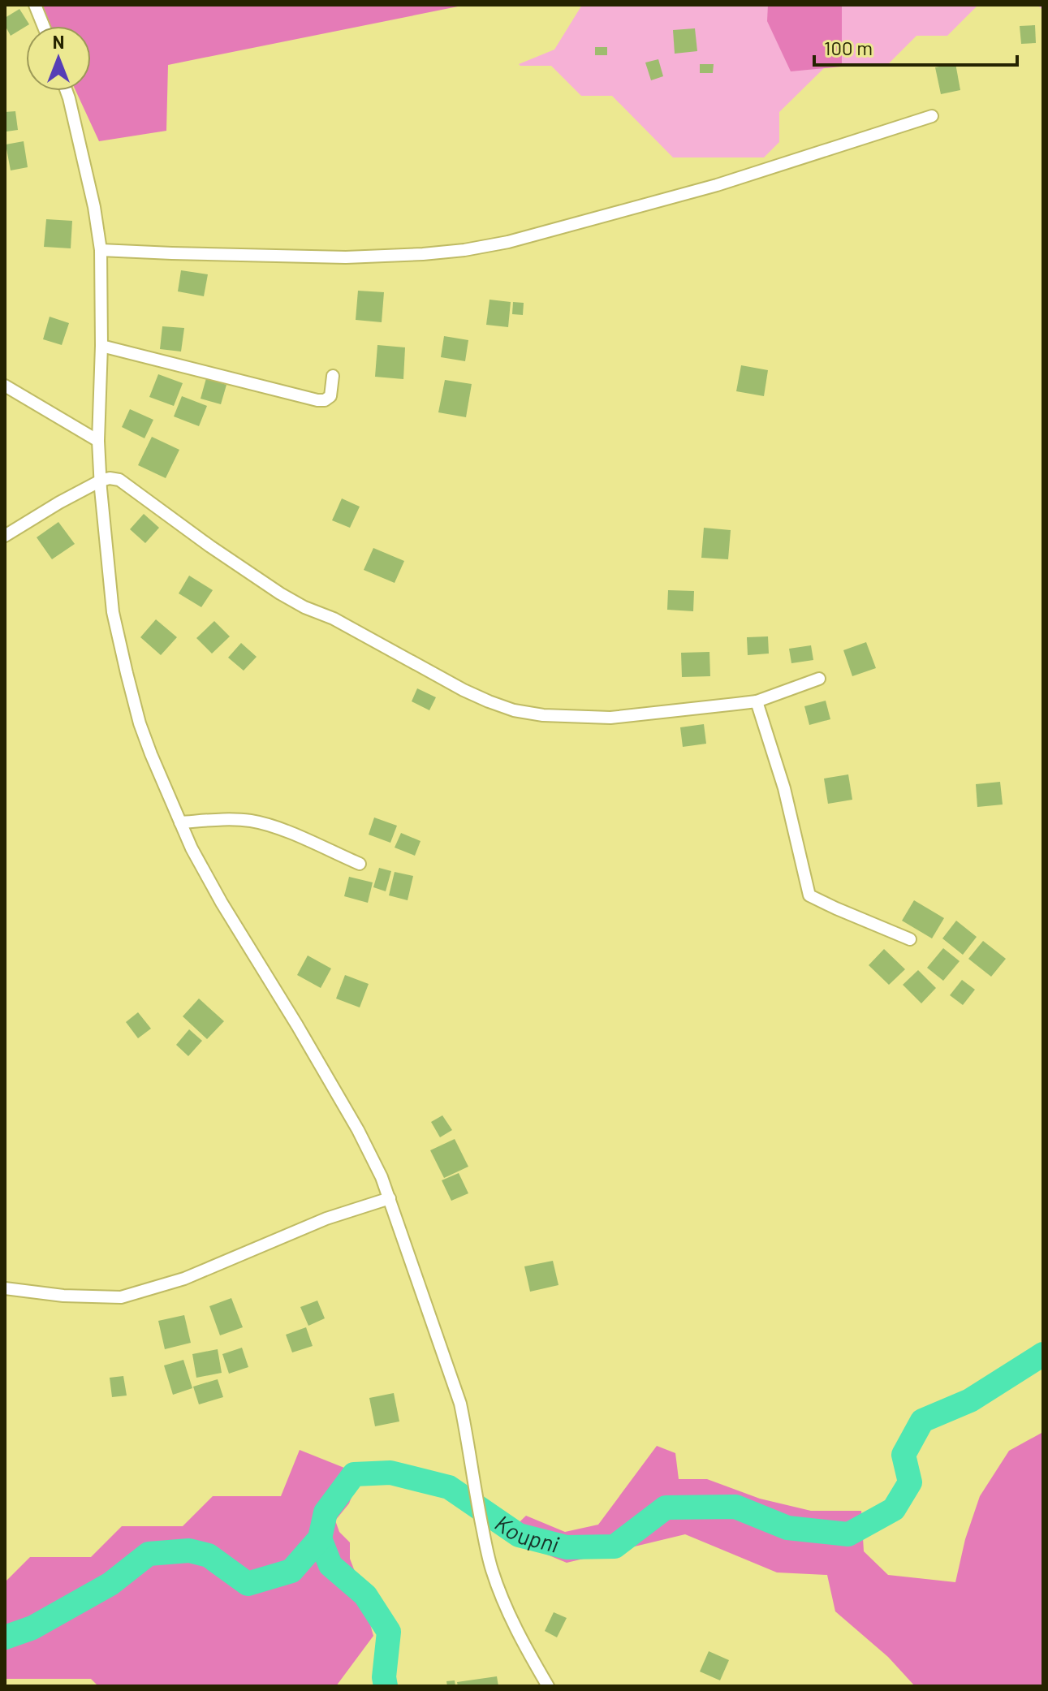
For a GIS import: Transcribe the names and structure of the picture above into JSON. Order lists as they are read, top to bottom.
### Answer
{
  "water": ["Koupni"],
  "scale_bar": "100 m",
  "north": "top"
}
